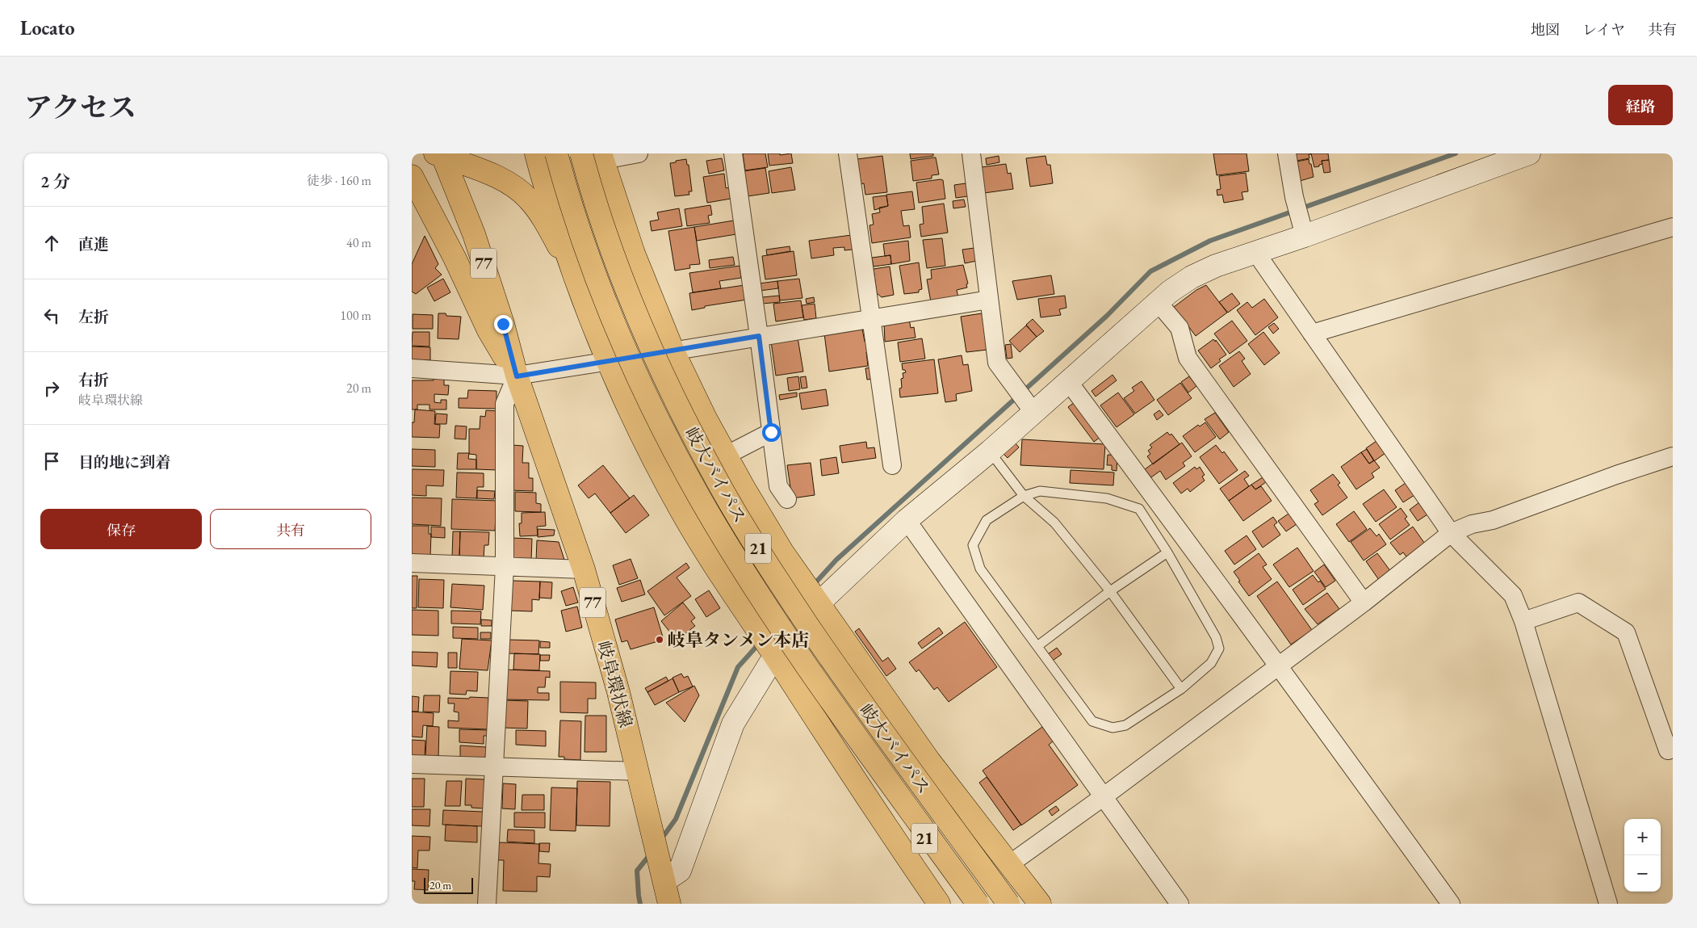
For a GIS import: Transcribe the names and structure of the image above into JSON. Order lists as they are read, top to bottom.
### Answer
{
  "streets": {
    "main road": [
      "77",
      "岐大バイパス",
      "21",
      "岐阜環状線"
    ]
  },
  "crossings": [
    ["岐大バイパス", "21"]
  ],
  "places": ["岐阜タンメン本店"],
  "scale_bar": "20 m",
  "page": {
    "header": "Locato",
    "nav": ["地図", "レイヤ", "共有"],
    "title": "アクセス",
    "buttons": [
      "経路",
      ["保存", "共有"]
    ],
    "heading": ["2 分", "徒歩 · 160 m"],
    "list": [
      ["直進", "40 m"],
      ["左折", "100 m"],
      ["右折", "岐阜環状線", "20 m"],
      "目的地に到着"
    ],
    "map_buttons": ["+", "−"],
    "scale": "20 m"
  }
}
